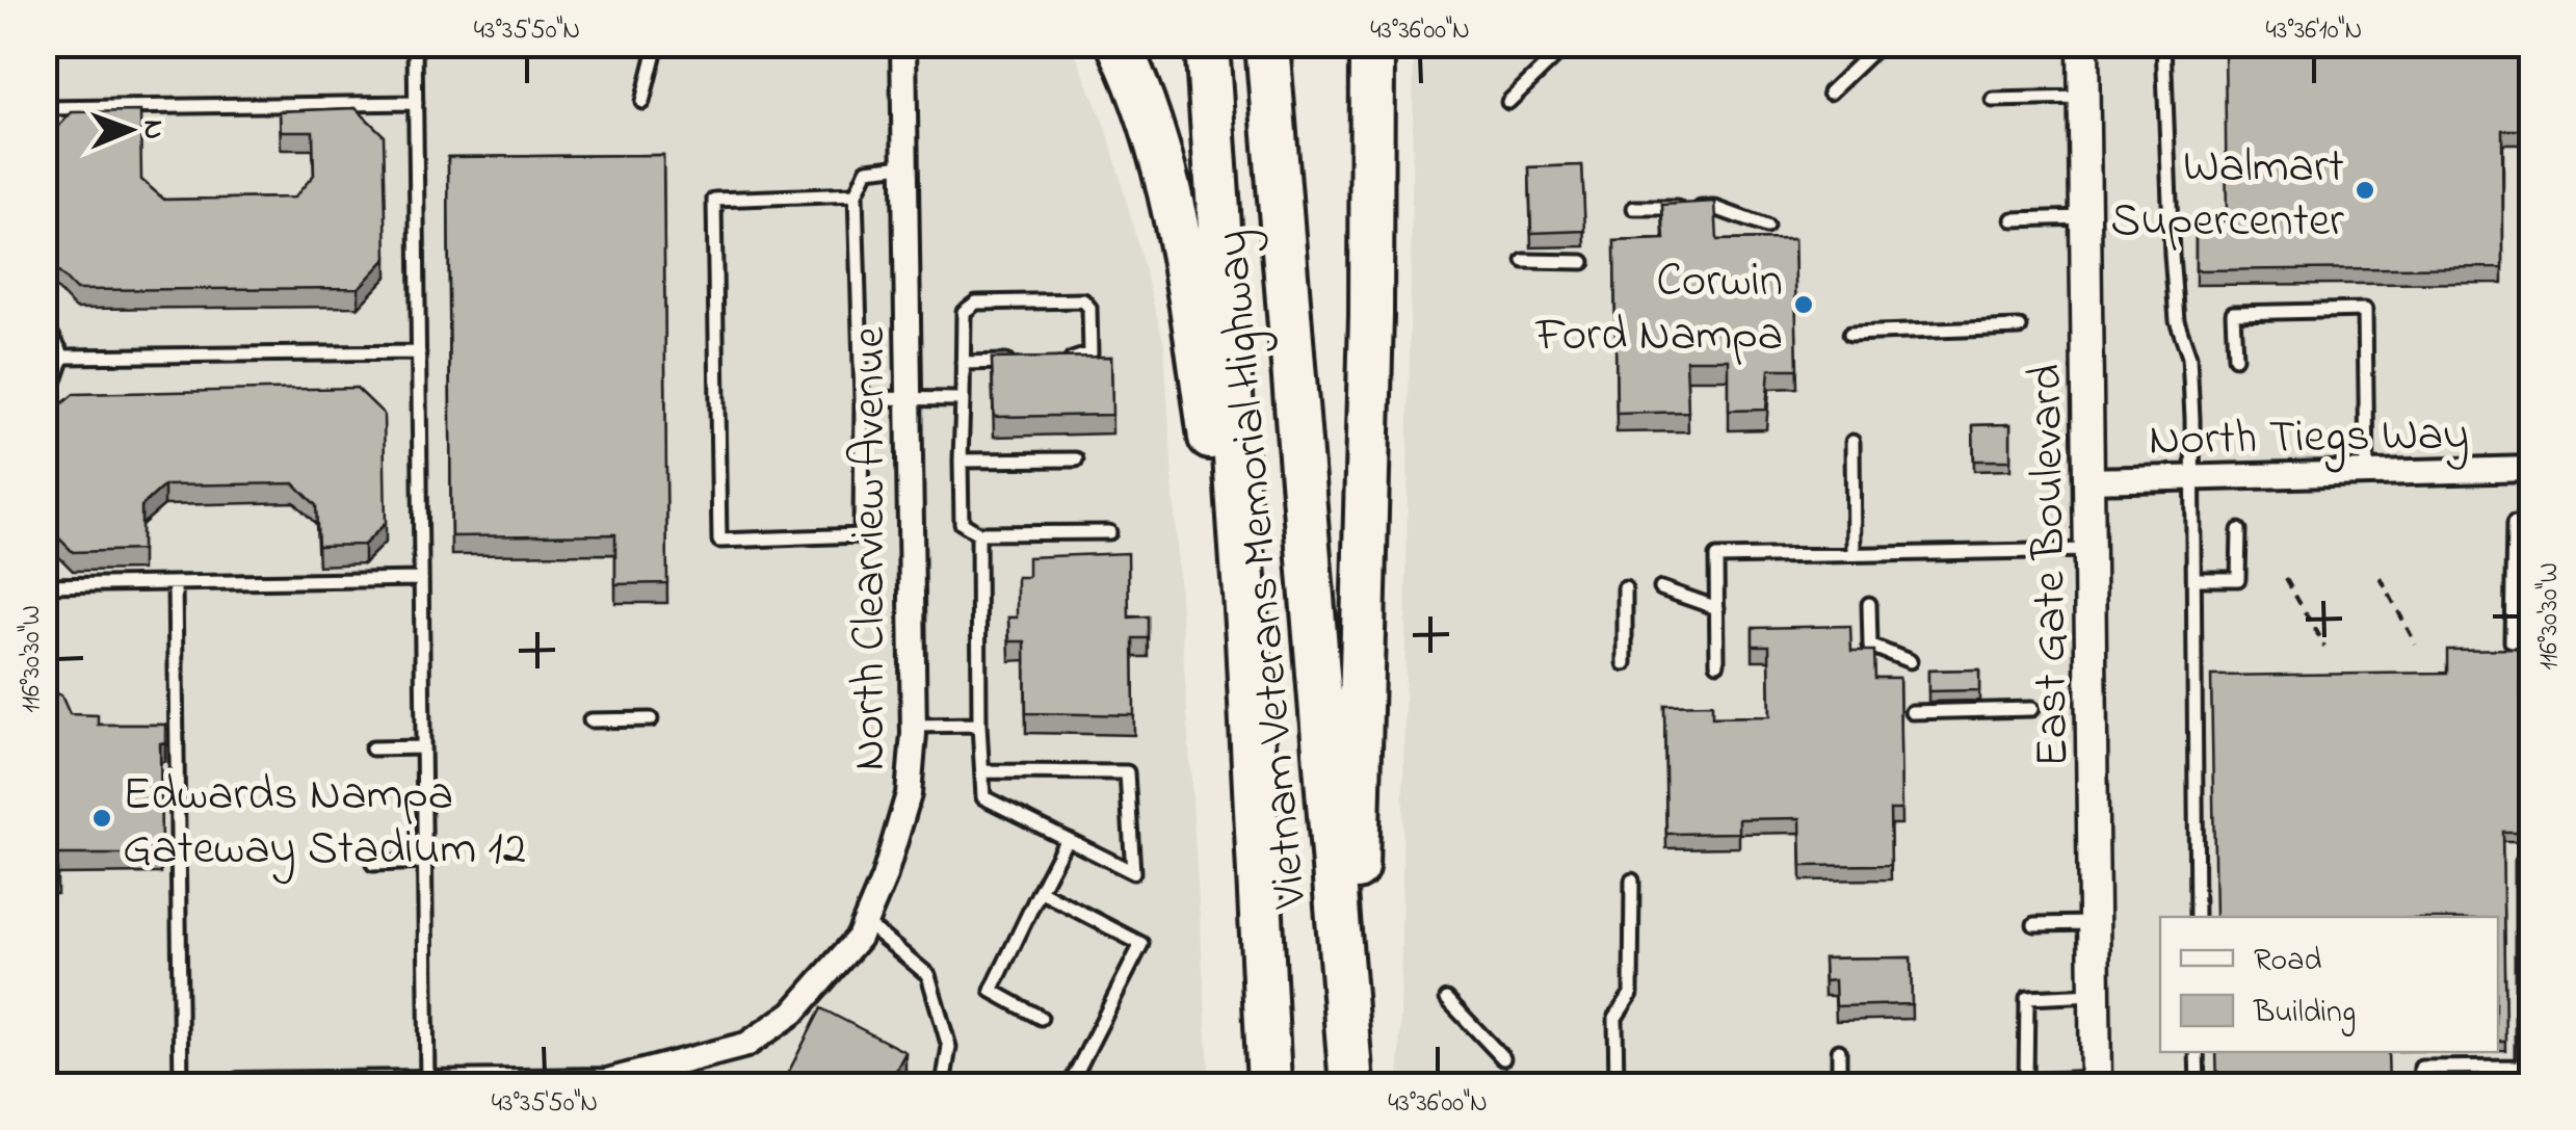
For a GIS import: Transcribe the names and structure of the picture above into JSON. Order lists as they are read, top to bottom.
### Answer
{
  "streets": {
    "highway": ["Vietnam Veterans Memorial Highway"],
    "street": ["North Tiegs Way", "North Clearview Avenue", "East Gate Boulevard"]
  },
  "crossings": [
    ["North Tiegs Way", "East Gate Boulevard"]
  ],
  "places": ["Walmart Supercenter", "Corwin Ford Nampa", "Edwards Nampa Gateway Stadium 12"],
  "legend": ["Road", "Building"],
  "north": "right",
  "coordinates": [
    "43°35'50\"N",
    "43°36'00\"N",
    "43°36'10\"N",
    "116°30'30\"W"
  ]
}
